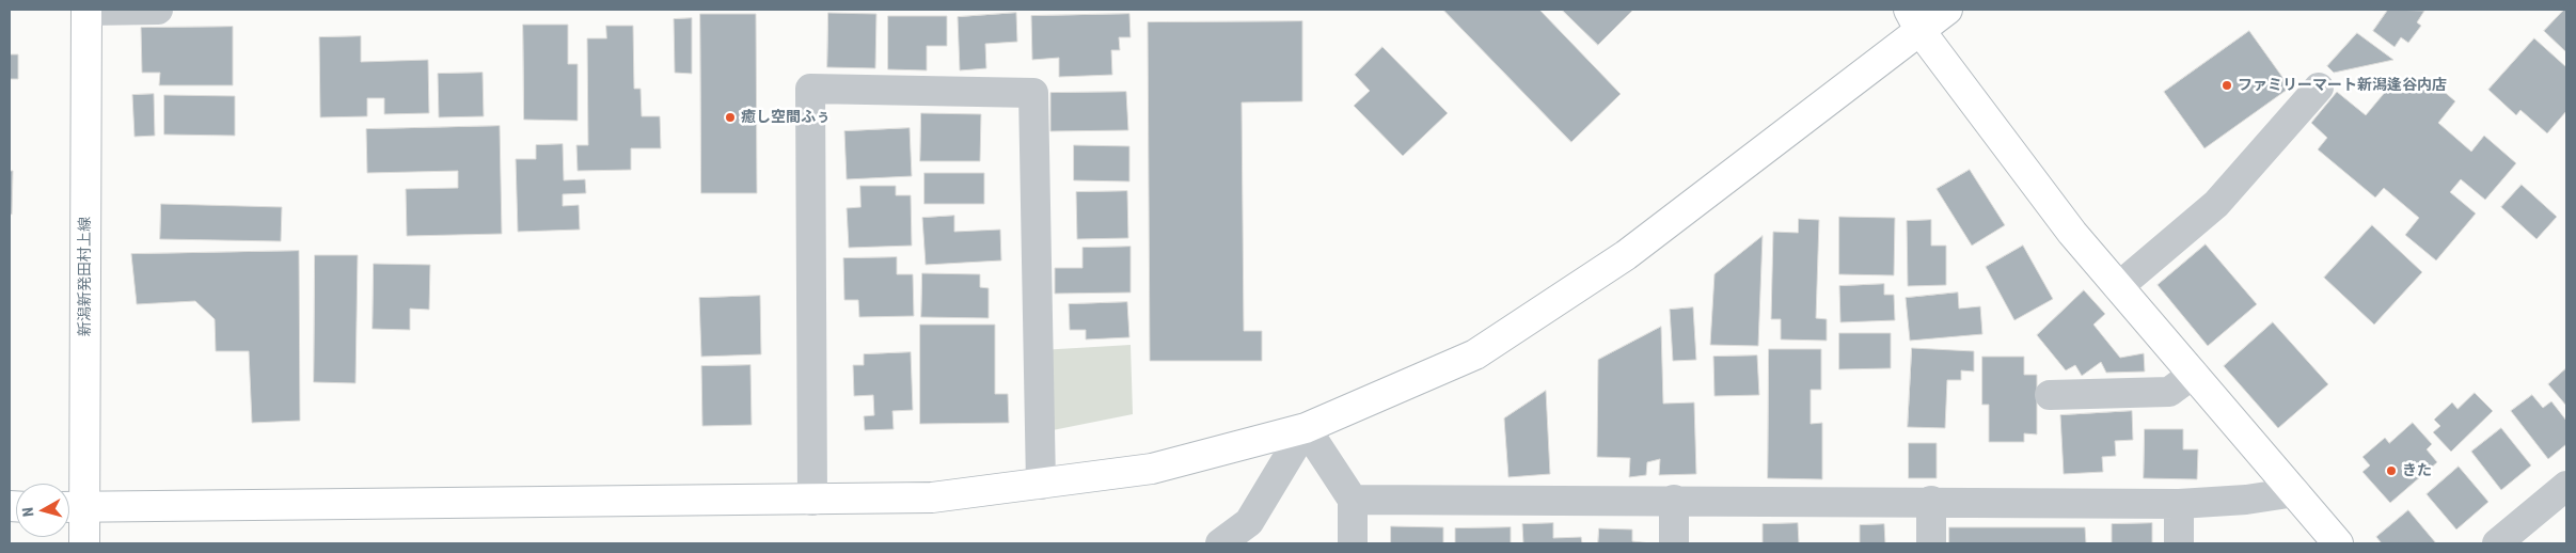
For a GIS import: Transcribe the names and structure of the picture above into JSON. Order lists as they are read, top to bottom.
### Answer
{
  "streets": {
    "street": ["新潟新発田村上線"]
  },
  "places": ["ファミリーマート新潟逢谷内店", "癒し空間ふぅ", "きた"],
  "north": "left"
}
